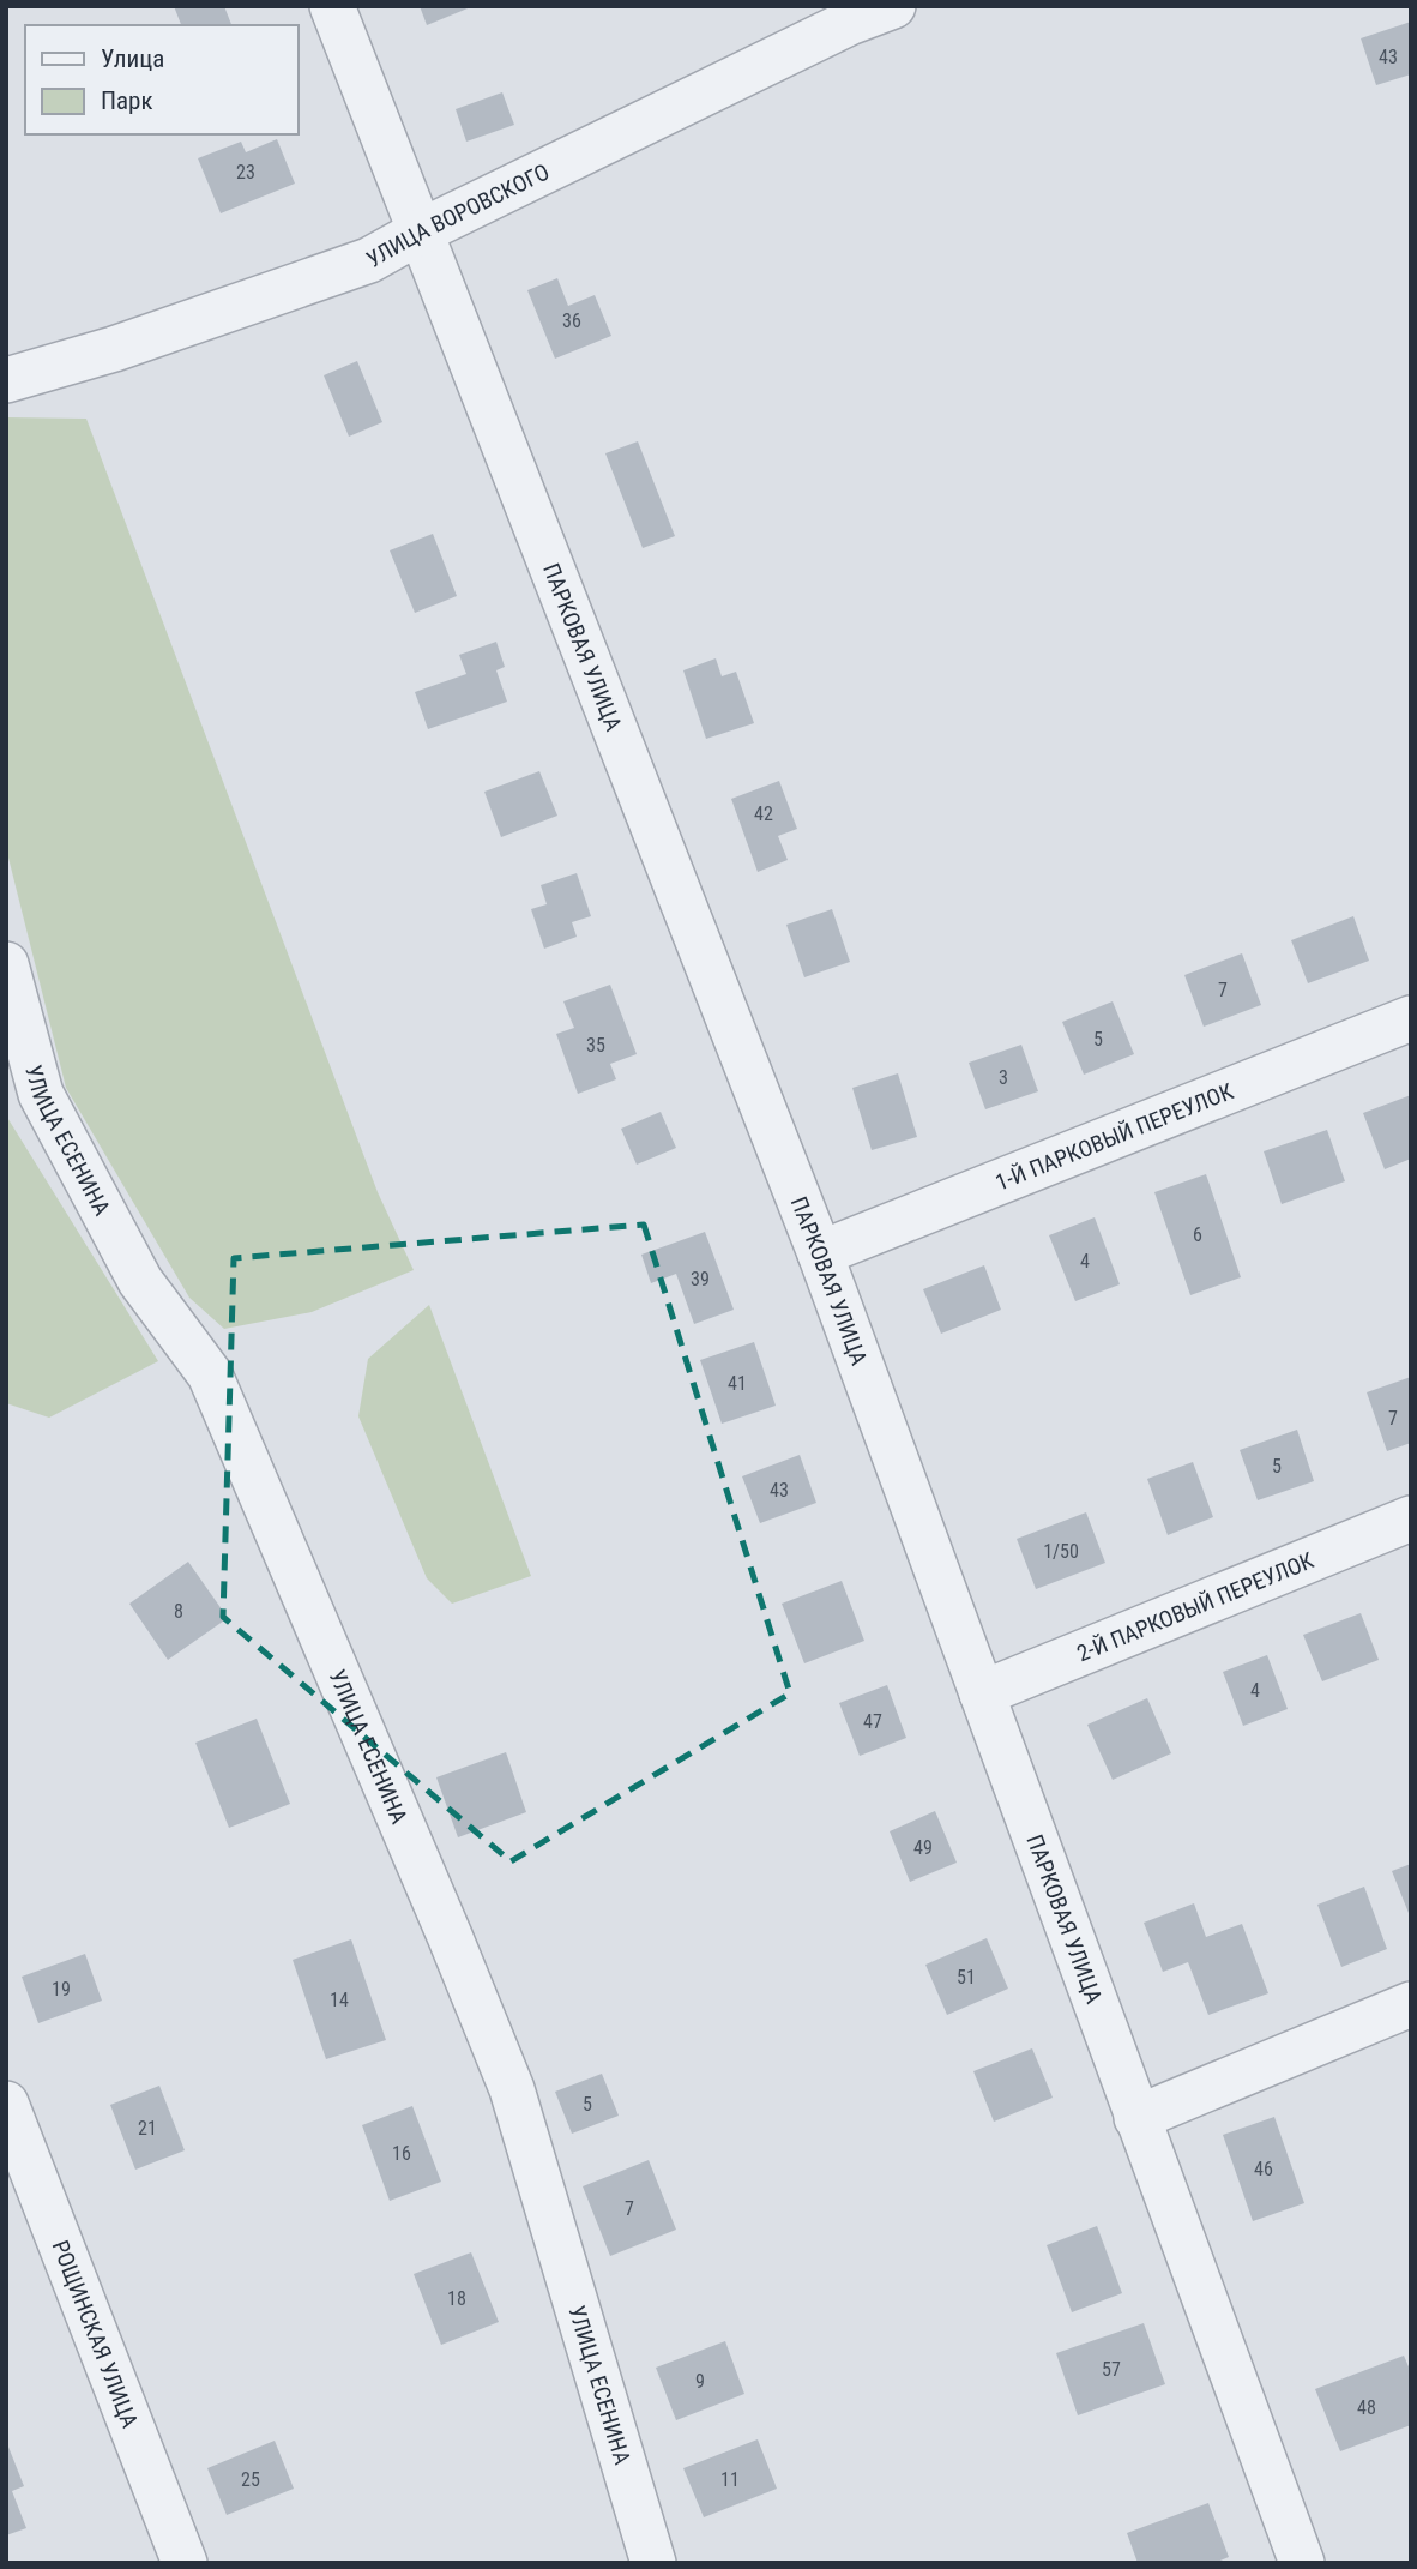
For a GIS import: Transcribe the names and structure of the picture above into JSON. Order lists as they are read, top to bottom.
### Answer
{
  "streets": {
    "street": [
      "УЛИЦА ВОРОВСКОГО",
      "ПАРКОВАЯ УЛИЦА",
      "1-Й ПАРКОВЫЙ ПЕРЕУЛОК",
      "УЛИЦА ЕСЕНИНА",
      "2-Й ПАРКОВЫЙ ПЕРЕУЛОК",
      "РОЩИНСКАЯ УЛИЦА"
    ]
  },
  "crossings": [
    ["УЛИЦА ВОРОВСКОГО", "ПАРКОВАЯ УЛИЦА"],
    ["ПАРКОВАЯ УЛИЦА", "1-Й ПАРКОВЫЙ ПЕРЕУЛОК"],
    ["ПАРКОВАЯ УЛИЦА", "2-Й ПАРКОВЫЙ ПЕРЕУЛОК"]
  ],
  "house_numbers": [
    "43",
    "23",
    "36",
    "42",
    "7",
    "5",
    "35",
    "3",
    "6",
    "4",
    "39",
    "41",
    "7",
    "5",
    "43",
    "1/50",
    "8",
    "4",
    "47",
    "49",
    "51",
    "19",
    "14",
    "5",
    "21",
    "16",
    "46",
    "7",
    "18",
    "57",
    "9",
    "48",
    "25",
    "11"
  ],
  "legend": ["Улица", "Парк"]
}
